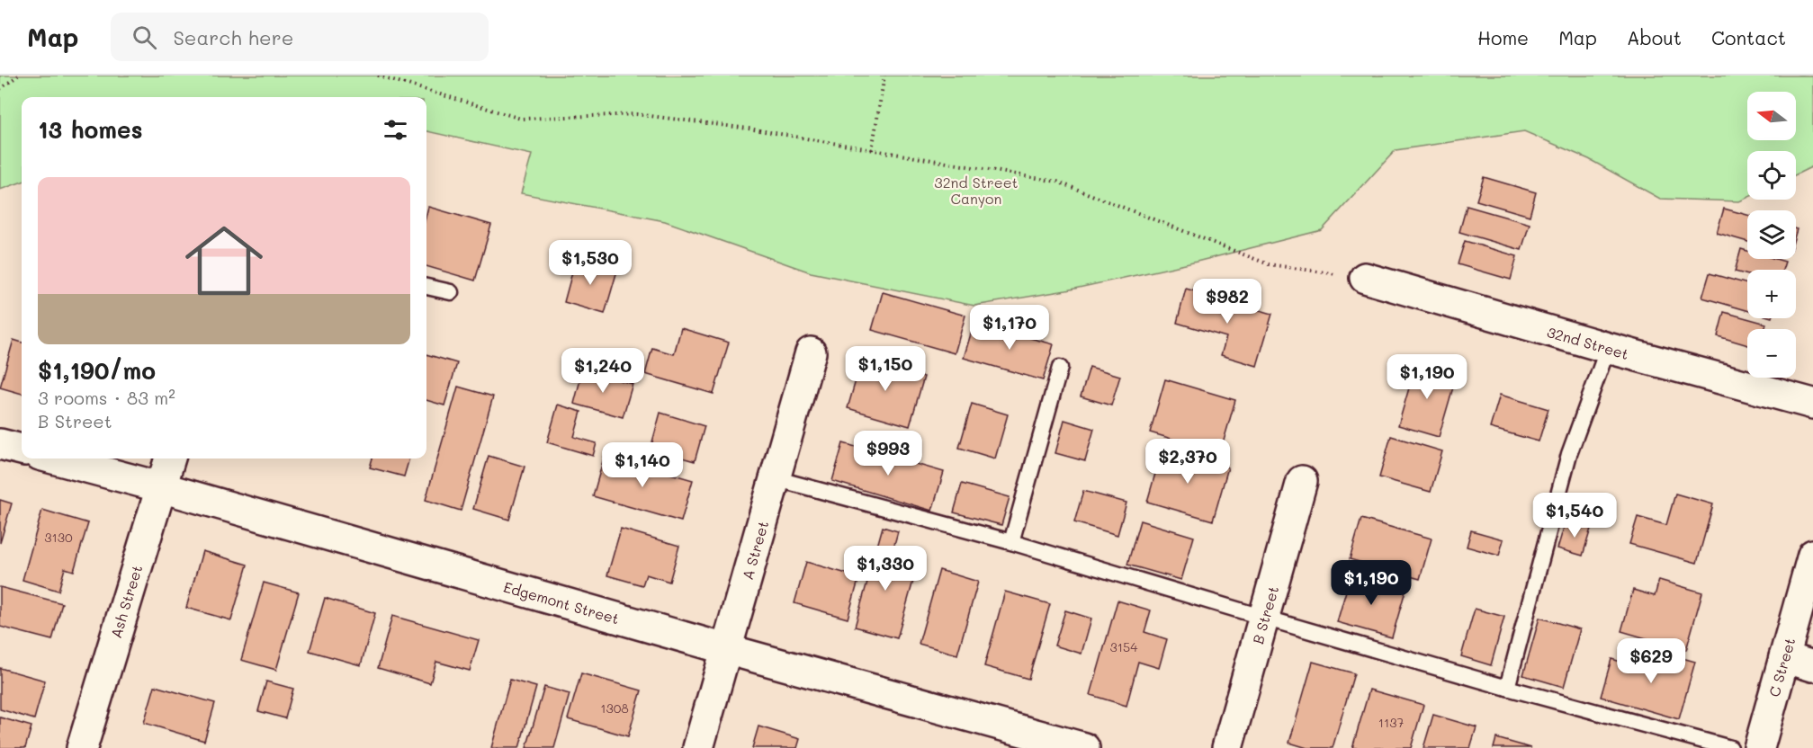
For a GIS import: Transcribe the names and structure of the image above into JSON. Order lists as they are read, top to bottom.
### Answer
{
  "streets": {
    "street": [
      "32nd Street",
      "A Street",
      "Ash Street",
      "Edgemont Street",
      "B Street",
      "C Street"
    ]
  },
  "crossings": [
    ["A Street", "Edgemont Street"],
    ["Ash Street", "Edgemont Street"]
  ],
  "parks": ["32nd Street Canyon"],
  "house_numbers": [
    "3130",
    "3154",
    "1308",
    "1137"
  ],
  "north": "left",
  "page": {
    "header": "Map",
    "search": "Search here",
    "nav": [
      "Home",
      "Map",
      "About",
      "Contact"
    ],
    "map_buttons": ["+", "−"],
    "heading": "13 homes",
    "list": [
      {
        "name": "$1,190/mo",
        "note": "3 rooms · 83 m² · B Street"
      }
    ],
    "price": [
      "$1,530",
      "$982",
      "$1,170",
      "$1,150",
      "$1,240",
      "$1,190",
      "$993",
      "$2,370",
      "$1,140",
      "$1,540",
      "$1,330",
      "$1,190",
      "$629"
    ]
  }
}
